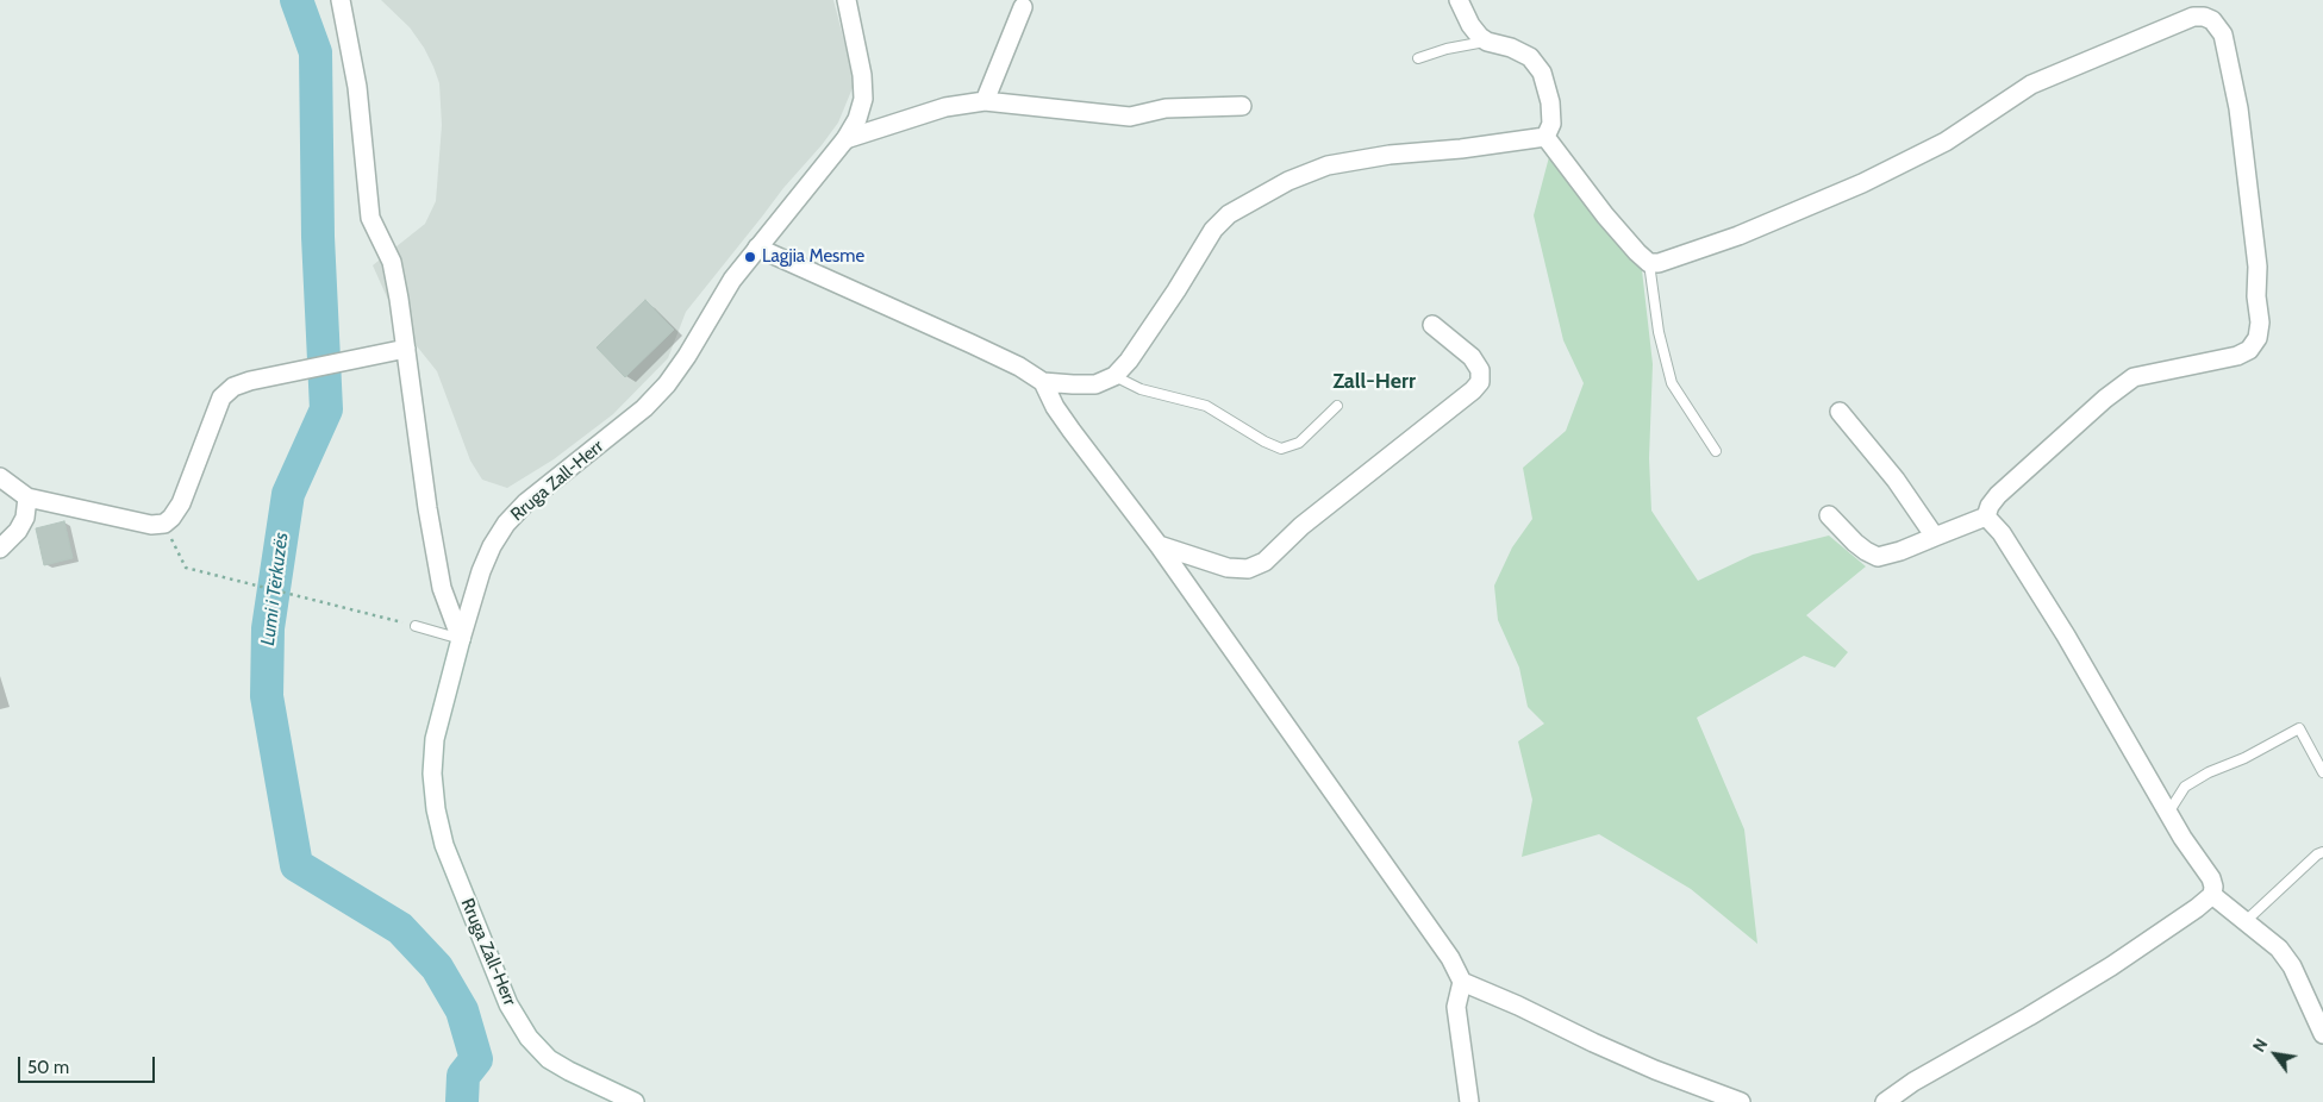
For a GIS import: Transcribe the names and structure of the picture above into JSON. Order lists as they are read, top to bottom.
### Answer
{
  "streets": {
    "street": ["Rruga Zall-Herr"]
  },
  "districts": ["Zall-Herr"],
  "water": ["Lumi i Tërkuzës"],
  "places": ["Lagjia Mesme"],
  "scale_bar": "50 m",
  "north": "top left"
}
